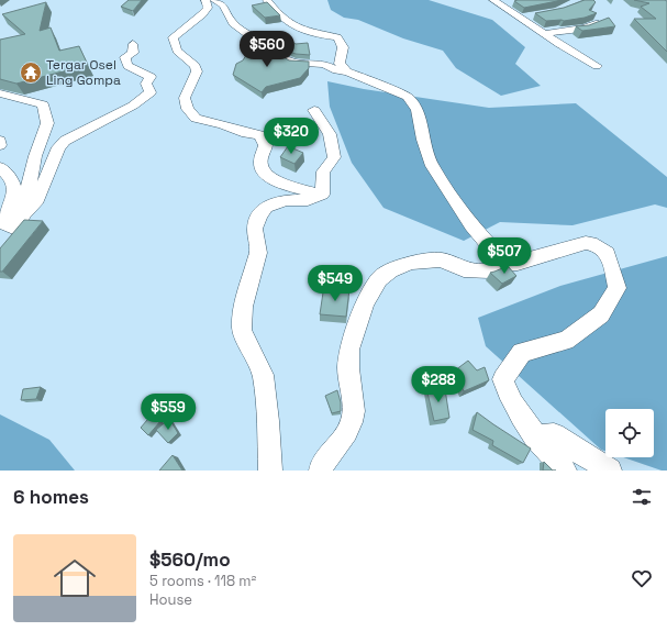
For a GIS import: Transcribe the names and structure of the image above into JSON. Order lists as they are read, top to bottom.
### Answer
{
  "places": {
    "temple": ["Tergar Osel Ling Gompa"]
  },
  "page": {
    "price": [
      "$560",
      "$320",
      "$507",
      "$549",
      "$288",
      "$559"
    ],
    "heading": "6 homes",
    "list": [
      {
        "name": "$560/mo",
        "note": "5 rooms · 118 m² · House"
      }
    ]
  }
}
